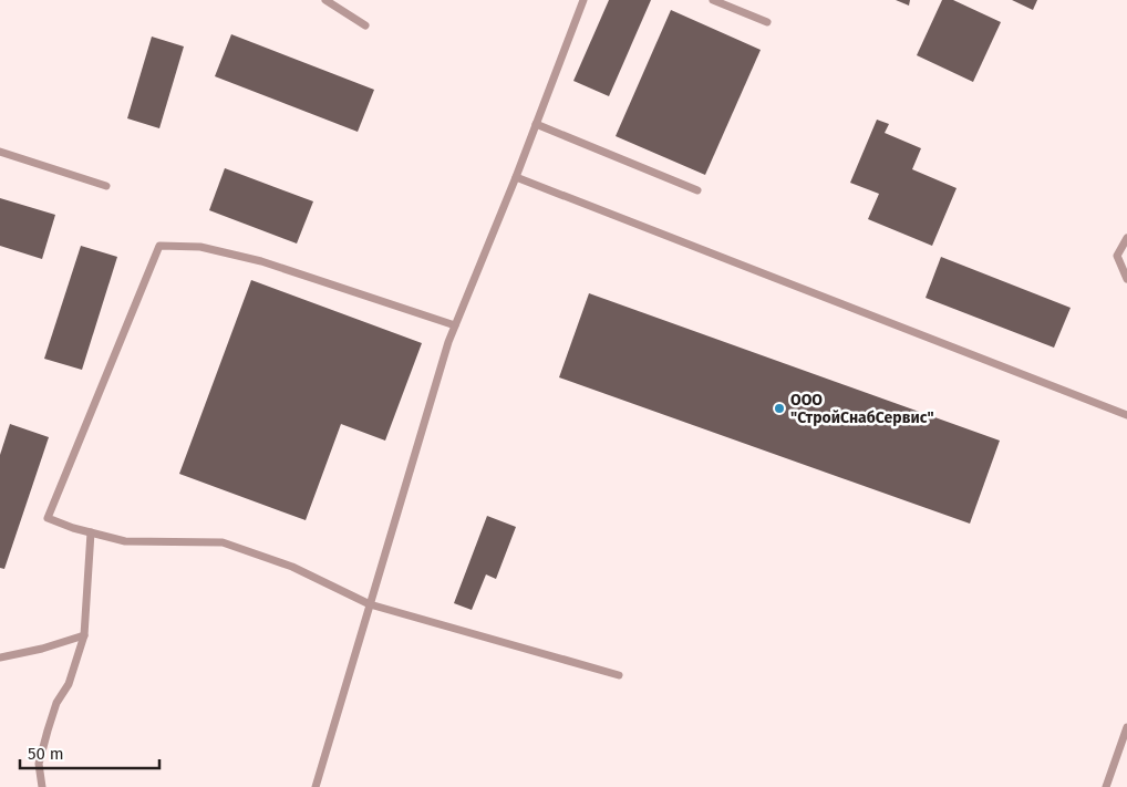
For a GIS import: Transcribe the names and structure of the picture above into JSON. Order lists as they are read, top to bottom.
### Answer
{
  "places": ["ООО \"СтройСнабСервис\""],
  "scale_bar": "50 m"
}
